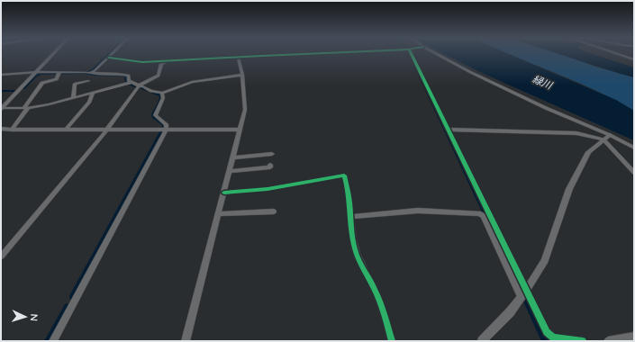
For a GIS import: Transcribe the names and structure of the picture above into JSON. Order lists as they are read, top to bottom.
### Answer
{
  "water": ["緑川"],
  "north": "right"
}
